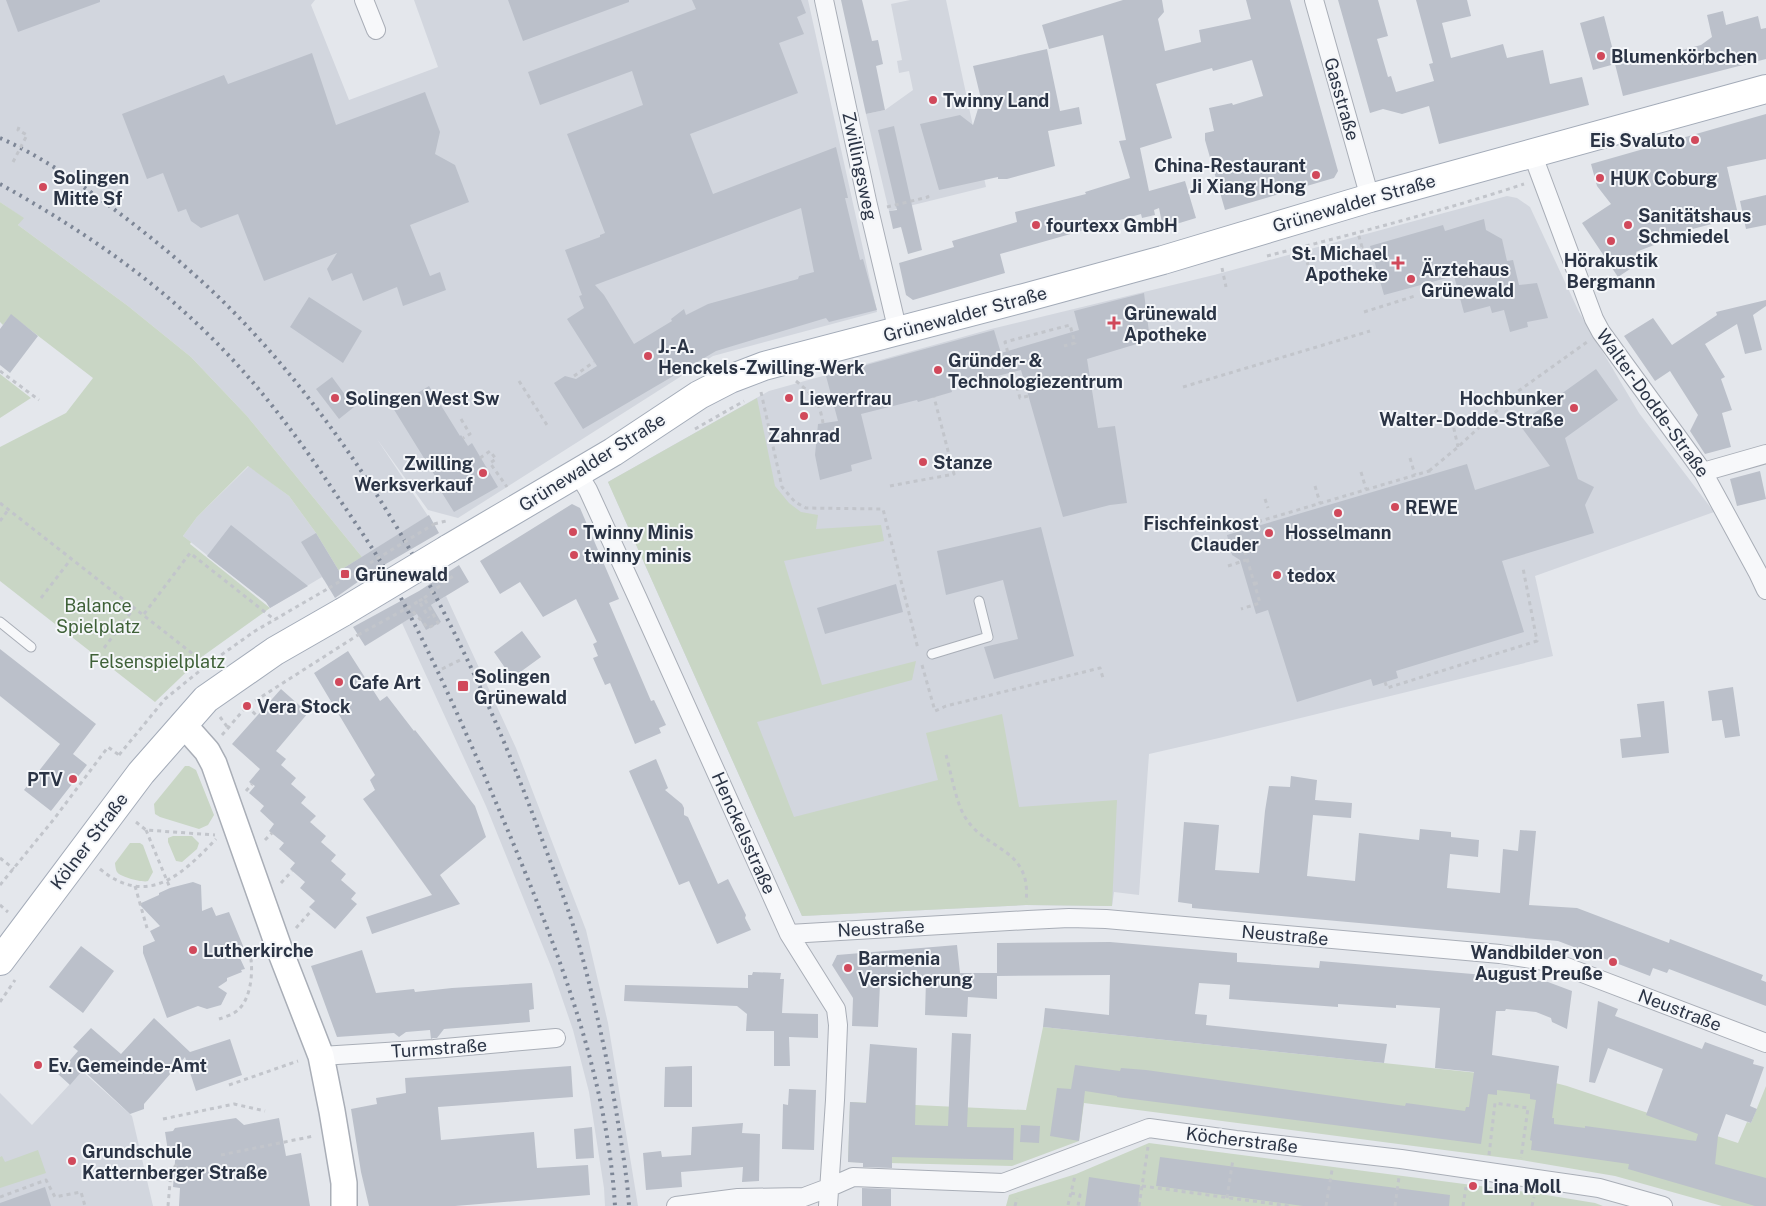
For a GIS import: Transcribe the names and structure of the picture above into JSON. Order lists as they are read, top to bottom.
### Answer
{
  "streets": {
    "main road": ["Grünewalder Straße", "Kölner Straße"],
    "street": [
      "Gasstraße",
      "Zwillingsweg",
      "Walter-Dodde-Straße",
      "Henckelsstraße",
      "Neustraße",
      "Turmstraße",
      "Köcherstraße"
    ]
  },
  "crossings": [
    ["Gasstraße", "Grünewalder Straße"],
    ["Zwillingsweg", "Grünewalder Straße"],
    ["Grünewalder Straße", "Walter-Dodde-Straße"],
    ["Grünewalder Straße", "Henckelsstraße"],
    ["Grünewalder Straße", "Kölner Straße"],
    ["Henckelsstraße", "Neustraße"],
    ["Henckelsstraße", "Köcherstraße"]
  ],
  "parks": ["Balance Spielplatz", "Felsenspielplatz"],
  "places": {
    "other": [
      "Blumenkörbchen",
      "Twinny Land",
      "Eis Svaluto",
      "China-Restaurant Ji Xiang Hong",
      "HUK Coburg",
      "Solingen Mitte Sf",
      "fourtexx GmbH",
      "Sanitätshaus Schmiedel",
      "Hörakustik Bergmann",
      "Ärztehaus Grünewald",
      "J.-A. Henckels-Zwilling-Werk",
      "Gründer- & Technologiezentrum",
      "Solingen West Sw",
      "Liewerfrau",
      "Hochbunker Walter-Dodde-Straße",
      "Zahnrad",
      "Stanze",
      "Zwilling Werksverkauf",
      "REWE",
      "Hosselmann",
      "Twinny Minis",
      "Fischfeinkost Clauder",
      "twinny minis",
      "tedox",
      "Cafe Art",
      "Vera Stock",
      "PTV",
      "Lutherkirche",
      "Wandbilder von August Preuße",
      "Barmenia Versicherung",
      "Ev. Gemeinde-Amt",
      "Grundschule Katternberger Straße",
      "Lina Moll"
    ],
    "health": ["St. Michael Apotheke", "Grünewald Apotheke"],
    "transit": ["Grünewald", "Solingen Grünewald"]
  }
}
